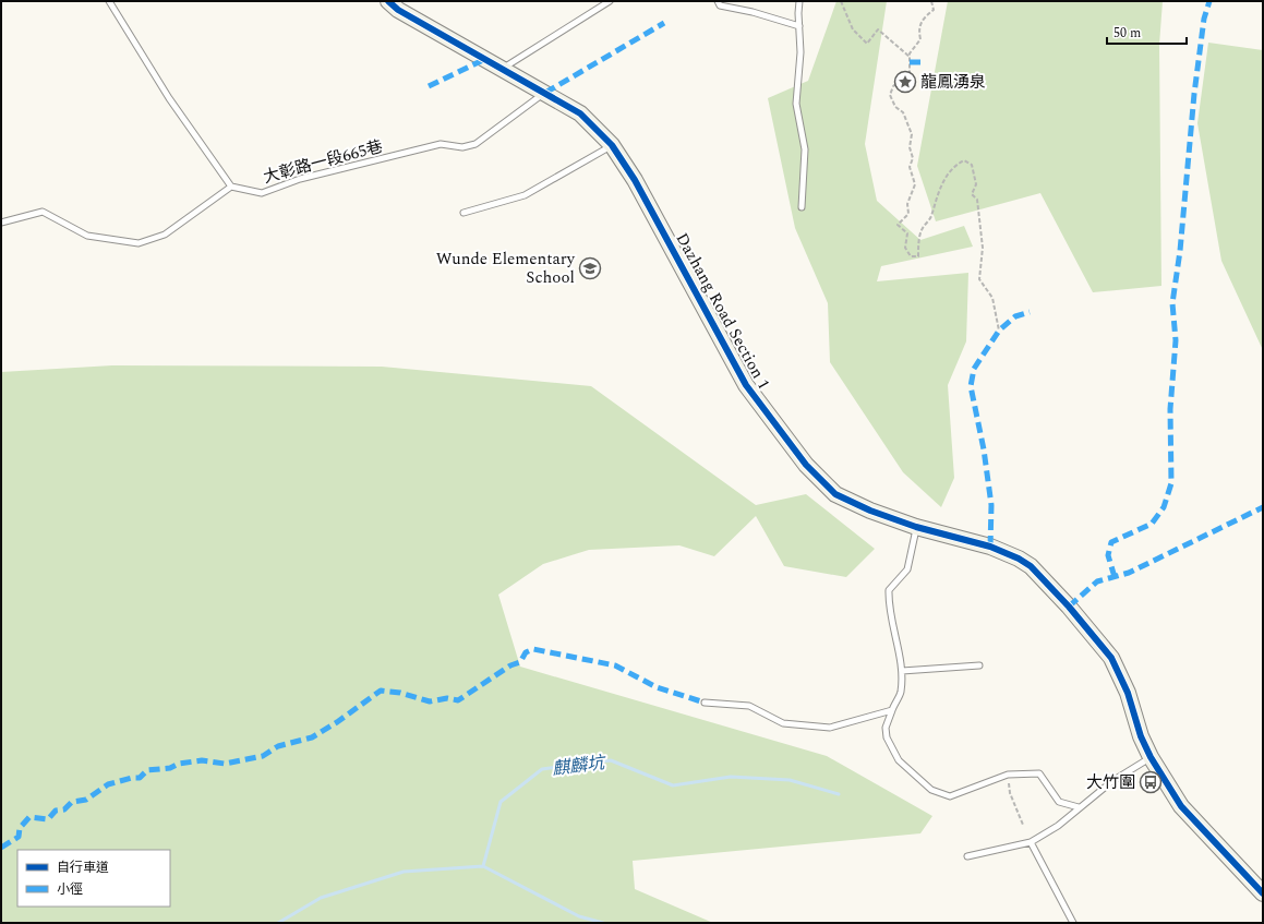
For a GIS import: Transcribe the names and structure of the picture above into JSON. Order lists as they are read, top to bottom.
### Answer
{
  "streets": {
    "main road": ["Dazhang Road Section 1"],
    "lane": ["大彰路一段665巷"]
  },
  "crossings": [
    ["大彰路一段665巷", "Dazhang Road Section 1"]
  ],
  "water": ["麒麟坑"],
  "places": {
    "place": ["龍鳳湧泉"],
    "school or university": ["Wunde Elementary School"],
    "bus stop": ["大竹圍"]
  },
  "legend": ["自行車道", "小徑"],
  "scale_bar": "50 m"
}
